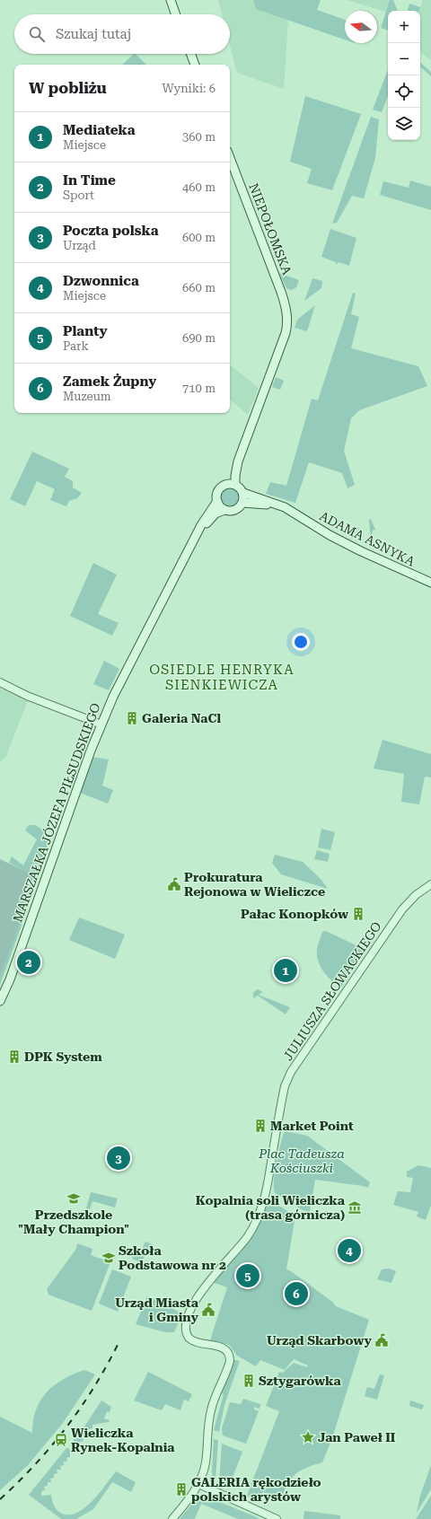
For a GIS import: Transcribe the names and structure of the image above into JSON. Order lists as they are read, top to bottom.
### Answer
{
  "streets": {
    "main road": ["NIEPOŁOMSKA", "ADAMA ASNYKA", "MARSZAŁKA JÓZEFA PIŁSUDSKIEGO"],
    "street": ["JULIUSZA SŁOWACKIEGO"]
  },
  "crossings": [
    ["ADAMA ASNYKA", "MARSZAŁKA JÓZEFA PIŁSUDSKIEGO"]
  ],
  "districts": ["OSIEDLE HENRYKA SIENKIEWICZA"],
  "parks": ["Plac Tadeusza Kościuszki"],
  "places": {
    "building": [
      "Galeria NaCl",
      "Pałac Konopków",
      "DPK System",
      "Market Point",
      "Sztygarówka",
      "GALERIA rękodzieło polskich arystów"
    ],
    "public building": ["Prokuratura Rejonowa w Wieliczce", "Urząd Miasta i Gminy", "Urząd Skarbowy"],
    "school or university": ["Przedszkole \"Mały Champion\"", "Szkoła Podstawowa nr 2"],
    "museum": ["Kopalnia soli Wieliczka (trasa górnicza)"],
    "place": ["Jan Paweł II"],
    "station": ["Wieliczka Rynek-Kopalnia"]
  },
  "north": "left",
  "page": {
    "map_buttons": ["+", "−"],
    "search": "Szukaj tutaj",
    "heading": ["W pobliżu", "Wyniki: 6"],
    "list": [
      {
        "mark": "1",
        "name": "Mediateka",
        "note": "Miejsce",
        "value": "360 m"
      },
      {
        "mark": "2",
        "name": "In Time",
        "note": "Sport",
        "value": "460 m"
      },
      {
        "mark": "3",
        "name": "Poczta polska",
        "note": "Urząd",
        "value": "600 m"
      },
      {
        "mark": "4",
        "name": "Dzwonnica",
        "note": "Miejsce",
        "value": "660 m"
      },
      {
        "mark": "5",
        "name": "Planty",
        "note": "Park",
        "value": "690 m"
      },
      {
        "mark": "6",
        "name": "Zamek Żupny",
        "note": "Muzeum",
        "value": "710 m"
      }
    ],
    "pins": [
      "2",
      "1",
      "3",
      "4",
      "5",
      "6"
    ]
  }
}
